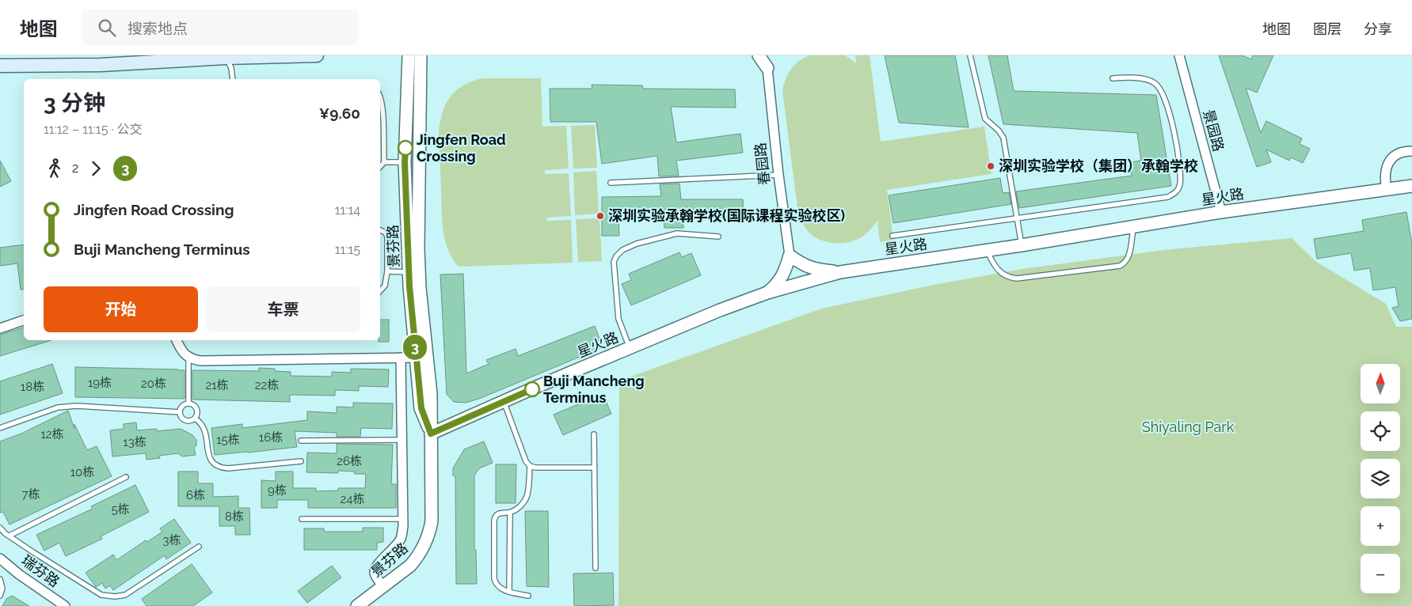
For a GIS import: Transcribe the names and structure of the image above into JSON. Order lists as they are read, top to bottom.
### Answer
{
  "streets": {
    "street": [
      "景园路",
      "春园路",
      "星火路",
      "景芬路",
      "瑞芬路"
    ]
  },
  "crossings": [
    ["景园路", "星火路"],
    ["春园路", "星火路"],
    ["星火路", "景芬路"]
  ],
  "parks": ["Shiyaling Park"],
  "places": [
    "Jingfen Road Crossing",
    "深圳实验学校（集团）承翰学校",
    "深圳实验承翰学校(国际课程实验校区)",
    "Buji Mancheng Terminus"
  ],
  "lines": ["bus line 3"],
  "house_numbers": [
    "19栋",
    "20栋",
    "21栋",
    "22栋",
    "18栋",
    "12栋",
    "16栋",
    "15栋",
    "13栋",
    "26栋",
    "10栋",
    "9栋",
    "7栋",
    "6栋",
    "24栋",
    "5栋",
    "8栋",
    "3栋"
  ],
  "north": "top",
  "page": {
    "header": "地图",
    "search": "搜索地点",
    "nav": ["地图", "图层", "分享"],
    "on_map": "3",
    "heading": ["3 分钟", "11:12 – 11:15 · 公交", "¥9.60"],
    "legs": ["2", "3"],
    "list": [
      {
        "name": "Jingfen Road Crossing",
        "value": "11:14"
      },
      {
        "name": "Buji Mancheng Terminus",
        "value": "11:15"
      }
    ],
    "buttons": ["开始", "车票"],
    "map_buttons": ["+", "−"]
  }
}
